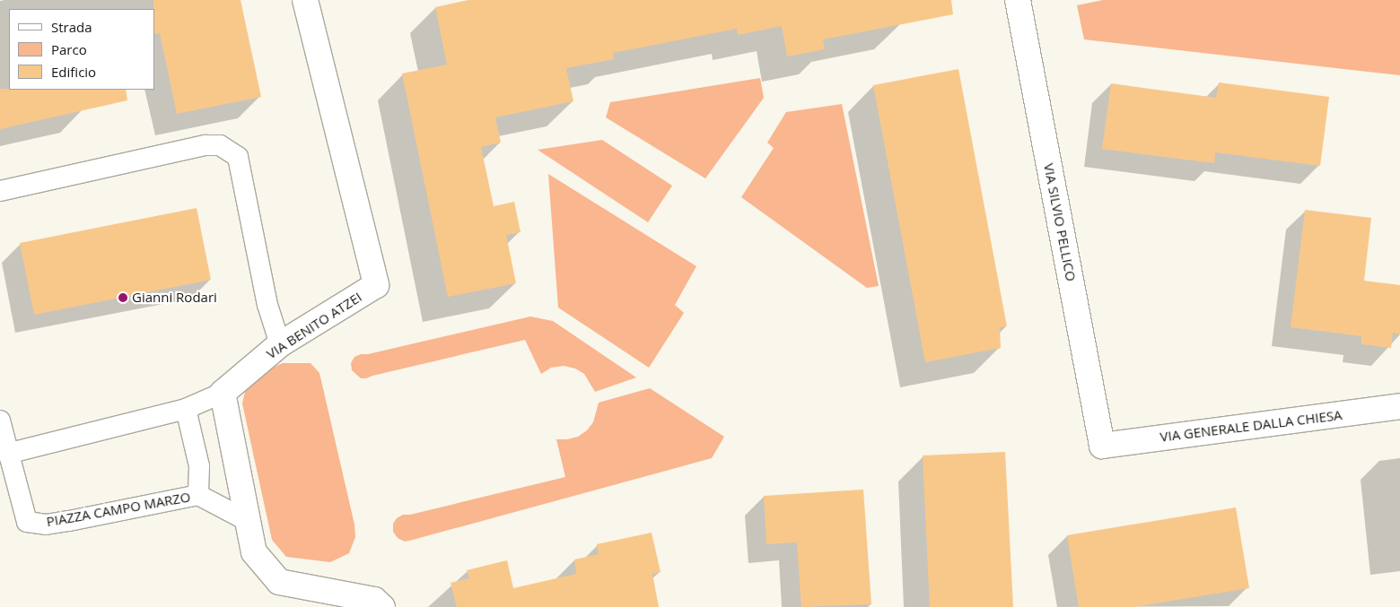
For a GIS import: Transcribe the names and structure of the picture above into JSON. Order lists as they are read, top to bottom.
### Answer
{
  "streets": {
    "street": ["VIA SILVIO PELLICO", "VIA BENITO ATZEI", "VIA GENERALE DALLA CHIESA"],
    "lane": ["PIAZZA CAMPO MARZO"]
  },
  "crossings": [
    ["VIA SILVIO PELLICO", "VIA GENERALE DALLA CHIESA"]
  ],
  "places": ["Gianni Rodari"],
  "legend": ["Strada", "Parco", "Edificio"]
}
